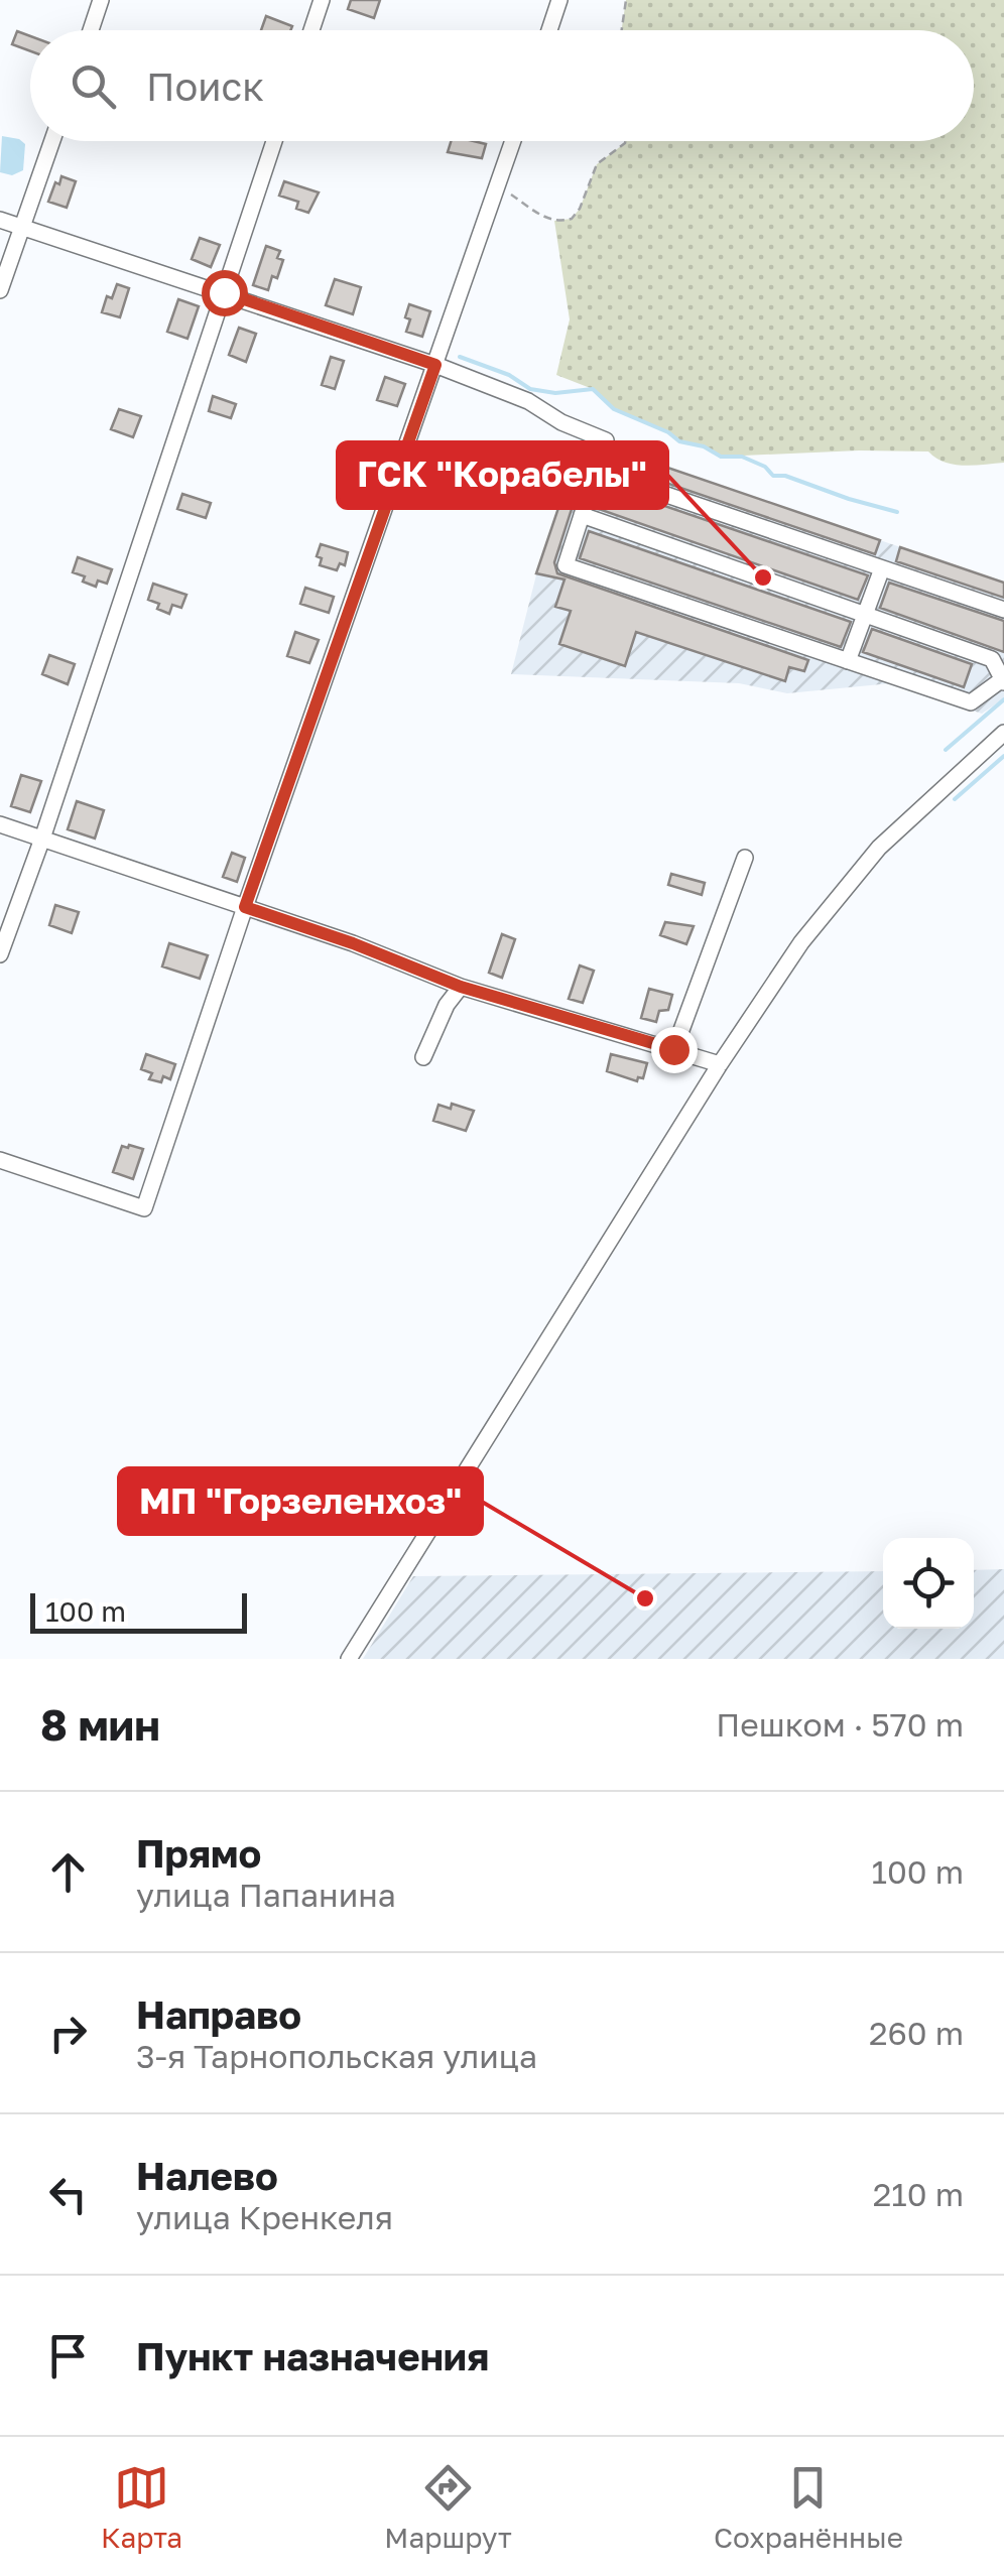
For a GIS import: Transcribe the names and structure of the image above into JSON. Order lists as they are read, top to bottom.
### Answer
{
  "places": ["ГСК \"Корабелы\"", "МП \"Горзеленхоз\""],
  "scale_bar": "100 m",
  "page": {
    "search": "Поиск",
    "scale": "100 m",
    "heading": ["8 мин", "Пешком · 570 m"],
    "list": [
      ["Прямо", "улица Папанина", "100 m"],
      ["Направо", "3-я Тарнопольская улица", "260 m"],
      ["Налево", "улица Кренкеля", "210 m"],
      "Пункт назначения"
    ],
    "nav": ["Карта", "Маршрут", "Сохранённые"]
  }
}
